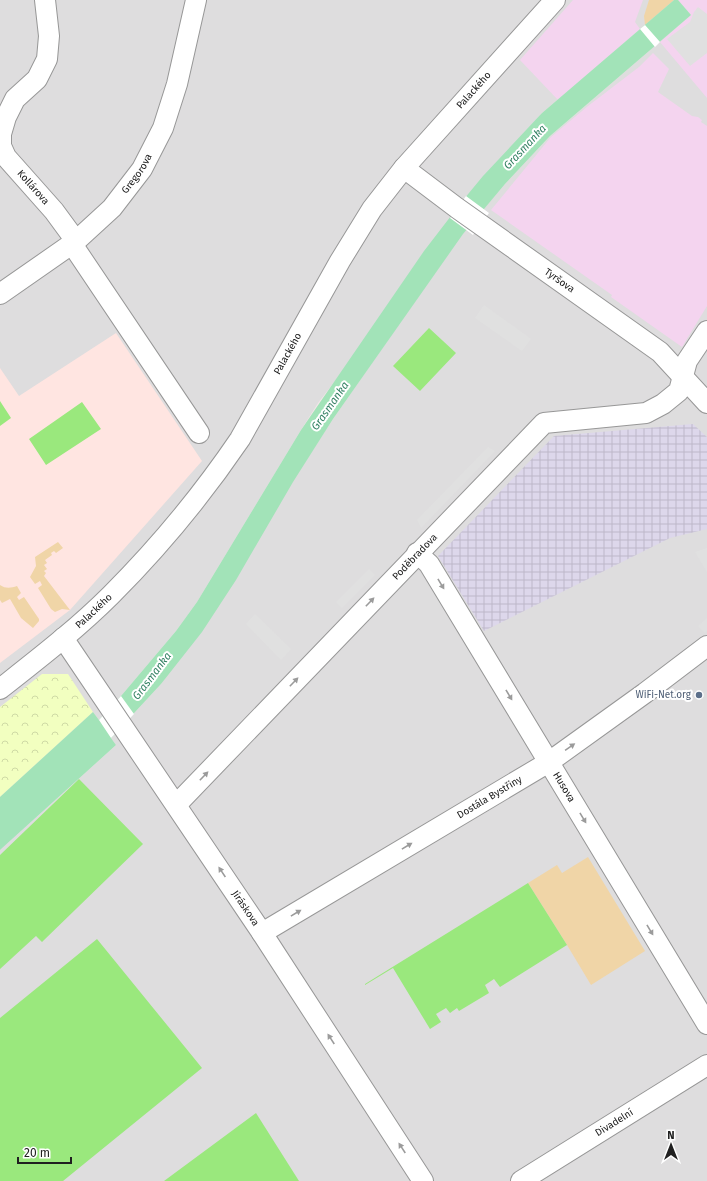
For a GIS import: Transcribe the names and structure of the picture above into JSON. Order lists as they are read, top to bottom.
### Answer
{
  "streets": {
    "street": [
      "Palackého",
      "Gregorova",
      "Kollárova",
      "Tyršova",
      "Poděbradova",
      "Husova",
      "Dostála Bystřiny",
      "Jiráskova",
      "Divadelní"
    ]
  },
  "crossings": [
    ["Palackého", "Tyršova"],
    ["Palackého", "Jiráskova"],
    ["Gregorova", "Kollárova"],
    ["Tyršova", "Poděbradova"],
    ["Poděbradova", "Husova"],
    ["Poděbradova", "Jiráskova"],
    ["Husova", "Dostála Bystřiny"],
    ["Dostála Bystřiny", "Jiráskova"]
  ],
  "one_way": [
    "Poděbradova",
    "Husova",
    "Dostála Bystřiny",
    "Jiráskova"
  ],
  "water": ["Grasmanka"],
  "places": ["WiFi-Net.org"],
  "scale_bar": "20 m",
  "north": "top"
}
